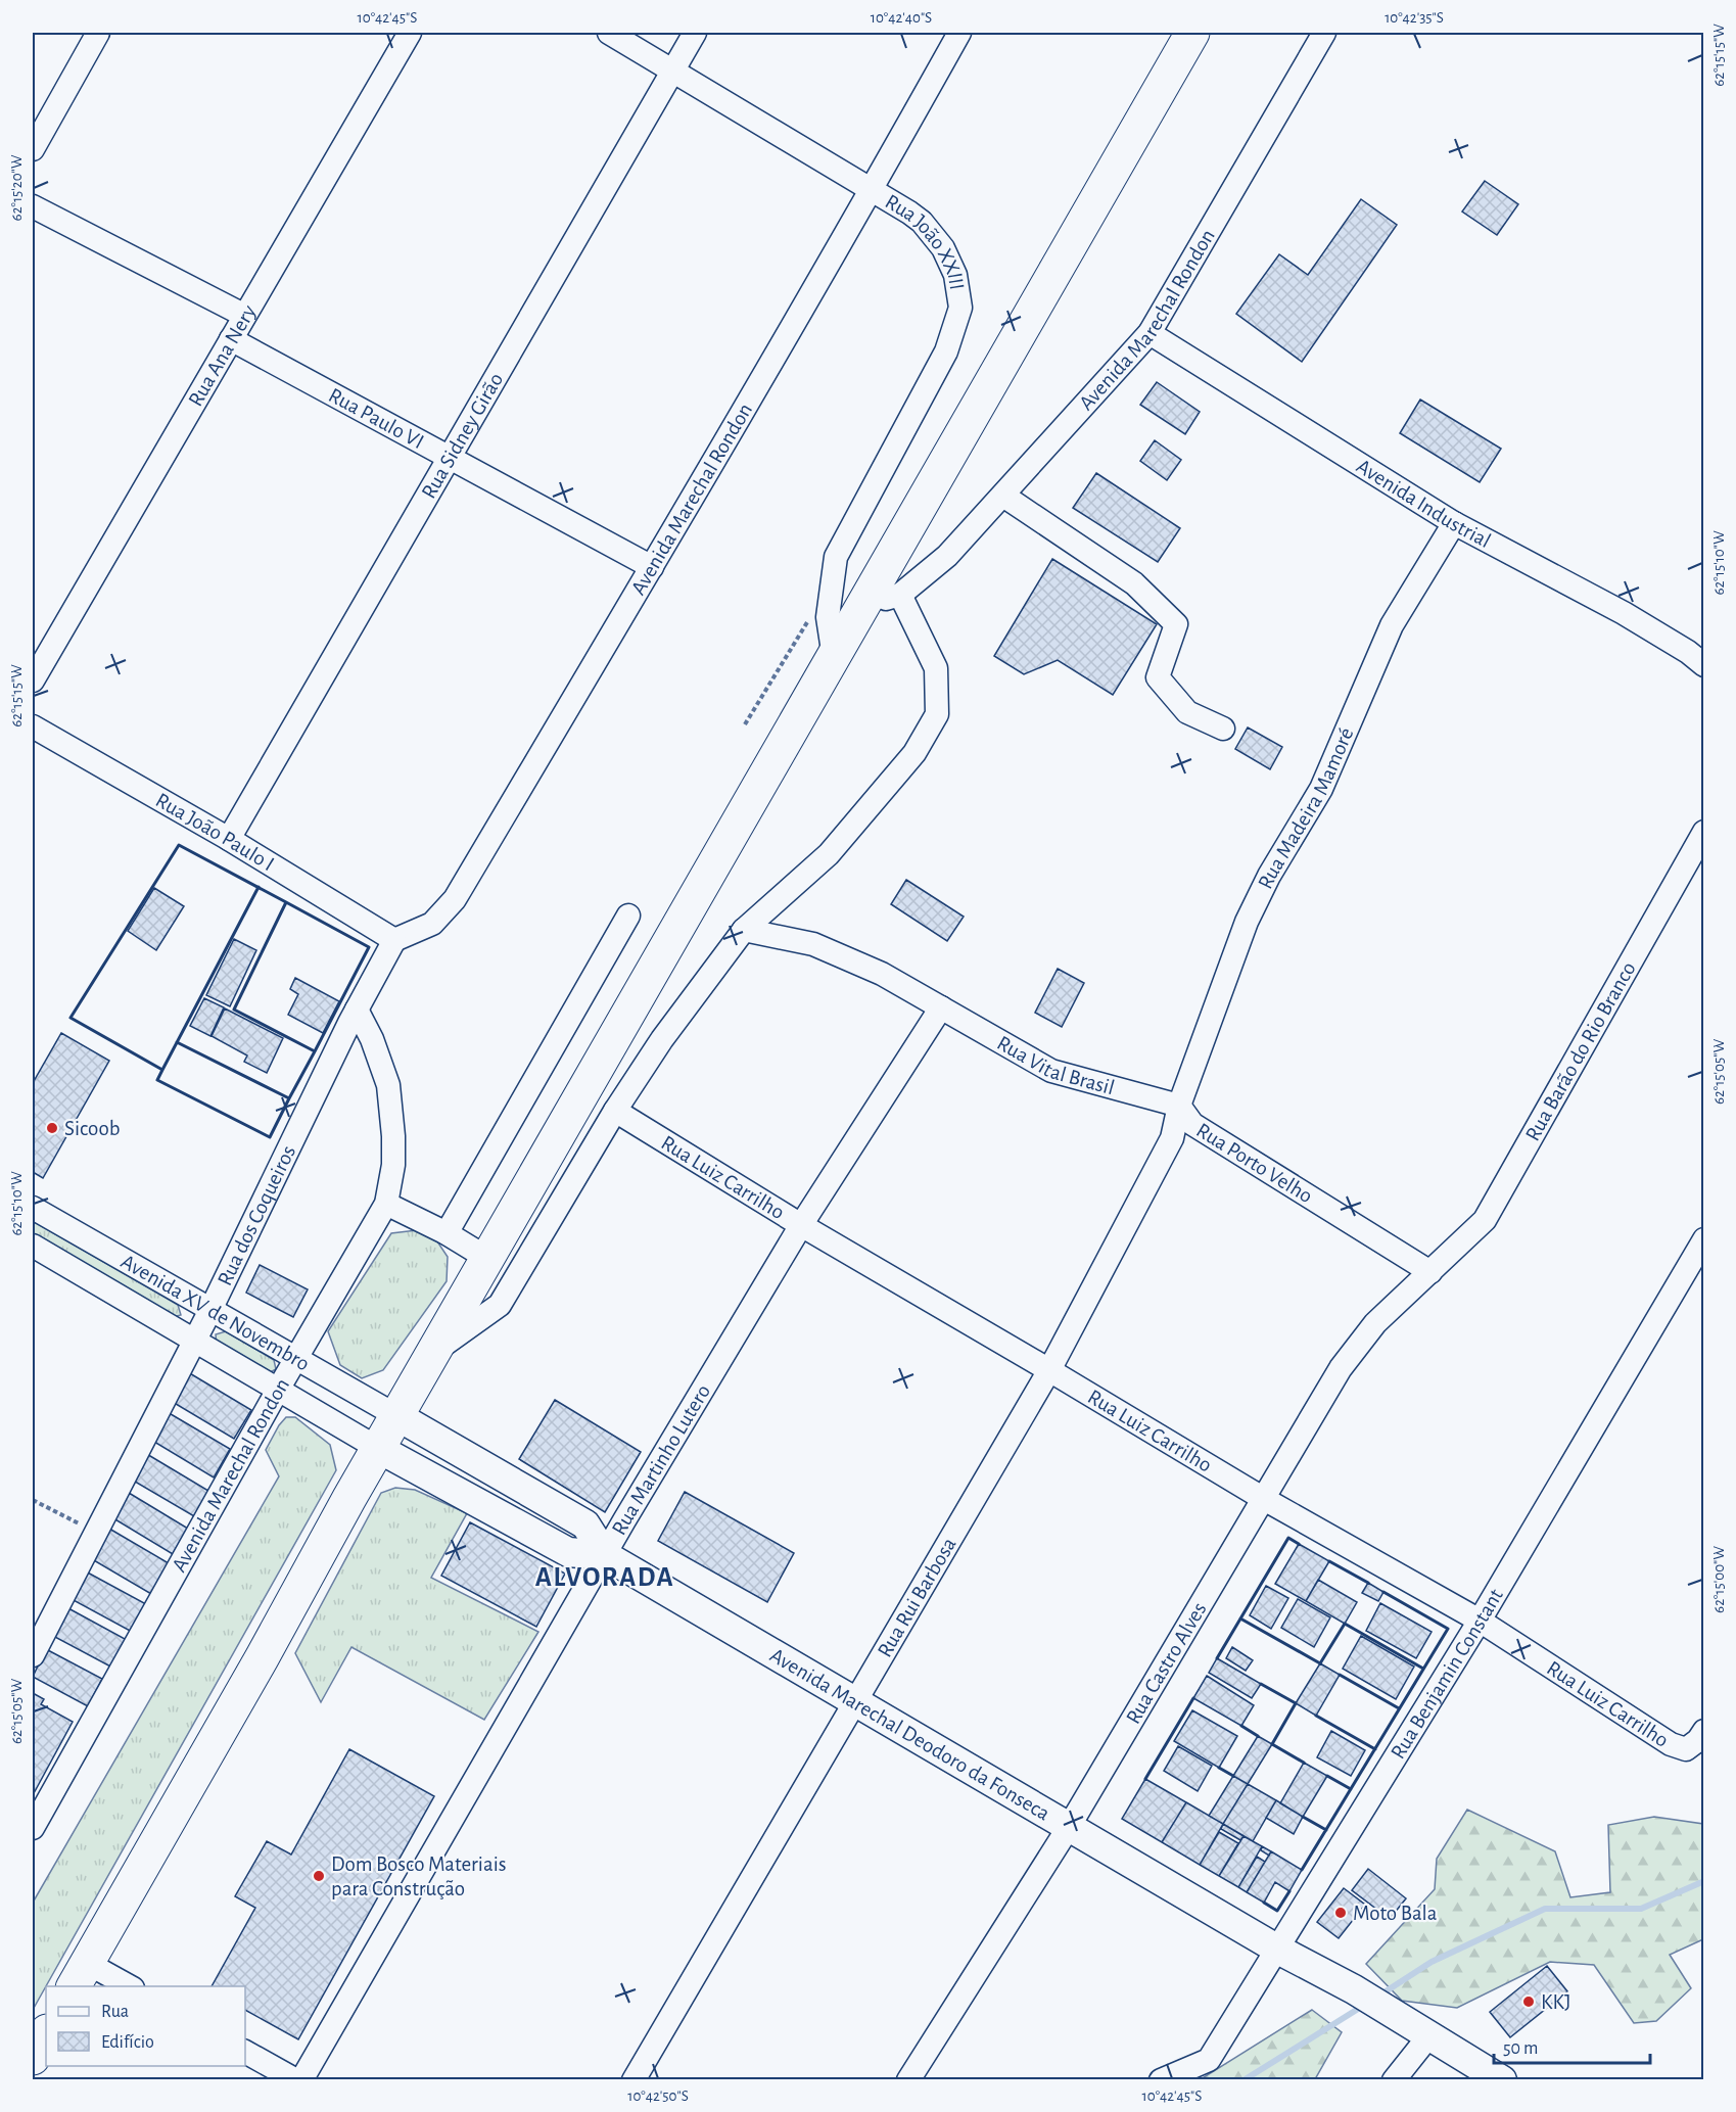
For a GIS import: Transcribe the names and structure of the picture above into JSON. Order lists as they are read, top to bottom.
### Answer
{
  "streets": {
    "main road": ["Avenida Marechal Deodoro da Fonseca"],
    "street": [
      "Rua João XXIII",
      "Avenida Marechal Rondon",
      "Rua Ana Nery",
      "Rua Paulo VI",
      "Rua Sidney Girão",
      "Avenida Industrial",
      "Rua Madeira Mamoré",
      "Rua João Paulo I",
      "Rua Barão do Rio Branco",
      "Rua Vital Brasil",
      "Rua Porto Velho",
      "Rua Luiz Carrilho",
      "Rua dos Coqueiros",
      "Avenida XV de Novembro",
      "Rua Martinho Lutero",
      "Rua Rui Barbosa",
      "Rua Castro Alves",
      "Rua Benjamin Constant"
    ]
  },
  "crossings": [
    ["Rua João XXIII", "Avenida Marechal Rondon"],
    ["Rua João XXIII", "Rua Sidney Girão"],
    ["Avenida Marechal Rondon", "Rua Paulo VI"],
    ["Avenida Marechal Rondon", "Avenida Industrial"],
    ["Avenida Marechal Rondon", "Rua João Paulo I"],
    ["Avenida Marechal Rondon", "Rua dos Coqueiros"],
    ["Avenida Marechal Rondon", "Avenida XV de Novembro"],
    ["Rua Ana Nery", "Rua Paulo VI"],
    ["Rua Paulo VI", "Rua Sidney Girão"],
    ["Rua Sidney Girão", "Rua João Paulo I"],
    ["Avenida Industrial", "Rua Madeira Mamoré"],
    ["Rua Madeira Mamoré", "Rua Vital Brasil"],
    ["Rua Madeira Mamoré", "Rua Porto Velho"],
    ["Rua Madeira Mamoré", "Rua Rui Barbosa"],
    ["Rua João Paulo I", "Rua dos Coqueiros"],
    ["Rua Barão do Rio Branco", "Rua Porto Velho"],
    ["Rua Barão do Rio Branco", "Rua Castro Alves"],
    ["Rua Vital Brasil", "Rua Porto Velho"],
    ["Rua Vital Brasil", "Rua Martinho Lutero"],
    ["Rua Vital Brasil", "Rua Rui Barbosa"],
    ["Rua Porto Velho", "Rua Rui Barbosa"],
    ["Rua Porto Velho", "Rua Castro Alves"],
    ["Rua Luiz Carrilho", "Rua Martinho Lutero"],
    ["Rua Luiz Carrilho", "Rua Rui Barbosa"],
    ["Rua Luiz Carrilho", "Rua Castro Alves"],
    ["Rua Luiz Carrilho", "Rua Benjamin Constant"],
    ["Rua dos Coqueiros", "Avenida XV de Novembro"],
    ["Avenida XV de Novembro", "Avenida Marechal Deodoro da Fonseca"],
    ["Rua Martinho Lutero", "Avenida Marechal Deodoro da Fonseca"],
    ["Rua Rui Barbosa", "Avenida Marechal Deodoro da Fonseca"],
    ["Rua Castro Alves", "Avenida Marechal Deodoro da Fonseca"],
    ["Rua Benjamin Constant", "Avenida Marechal Deodoro da Fonseca"]
  ],
  "districts": ["ALVORADA"],
  "places": [
    "Sicoob",
    "Dom Bosco Materiais para Construção",
    "Moto Bala",
    "KKJ"
  ],
  "legend": ["Rua", "Edifício"],
  "scale_bar": "50 m",
  "coordinates": [
    "10°42'45\"S",
    "10°42'40\"S",
    "10°42'35\"S",
    "62°15'15\"W",
    "62°15'20\"W",
    "62°15'10\"W",
    "62°15'05\"W",
    "62°15'00\"W",
    "10°42'50\"S"
  ]
}
